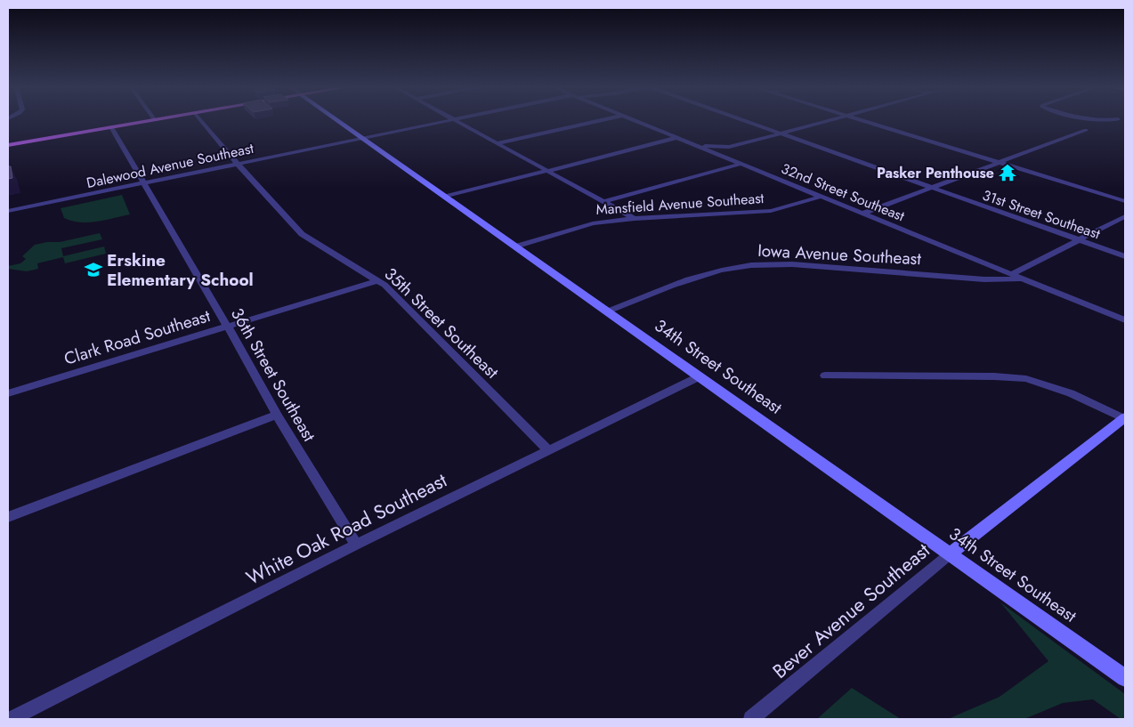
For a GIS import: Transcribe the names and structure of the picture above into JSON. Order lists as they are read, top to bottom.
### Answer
{
  "streets": {
    "street": [
      "Dalewood Avenue Southeast",
      "32nd Street Southeast",
      "Mansfield Avenue Southeast",
      "31st Street Southeast",
      "Iowa Avenue Southeast",
      "35th Street Southeast",
      "Clark Road Southeast",
      "34th Street Southeast",
      "36th Street Southeast",
      "White Oak Road Southeast",
      "Bever Avenue Southeast"
    ]
  },
  "crossings": [
    ["Dalewood Avenue Southeast", "35th Street Southeast"],
    ["Dalewood Avenue Southeast", "34th Street Southeast"],
    ["Dalewood Avenue Southeast", "36th Street Southeast"],
    ["32nd Street Southeast", "Mansfield Avenue Southeast"],
    ["32nd Street Southeast", "Iowa Avenue Southeast"],
    ["Mansfield Avenue Southeast", "34th Street Southeast"],
    ["Iowa Avenue Southeast", "34th Street Southeast"],
    ["35th Street Southeast", "Clark Road Southeast"],
    ["35th Street Southeast", "White Oak Road Southeast"],
    ["Clark Road Southeast", "36th Street Southeast"],
    ["34th Street Southeast", "White Oak Road Southeast"],
    ["34th Street Southeast", "Bever Avenue Southeast"],
    ["36th Street Southeast", "White Oak Road Southeast"]
  ],
  "places": {
    "temple": ["Pasker Penthouse"],
    "school or university": ["Erskine Elementary School"]
  }
}
